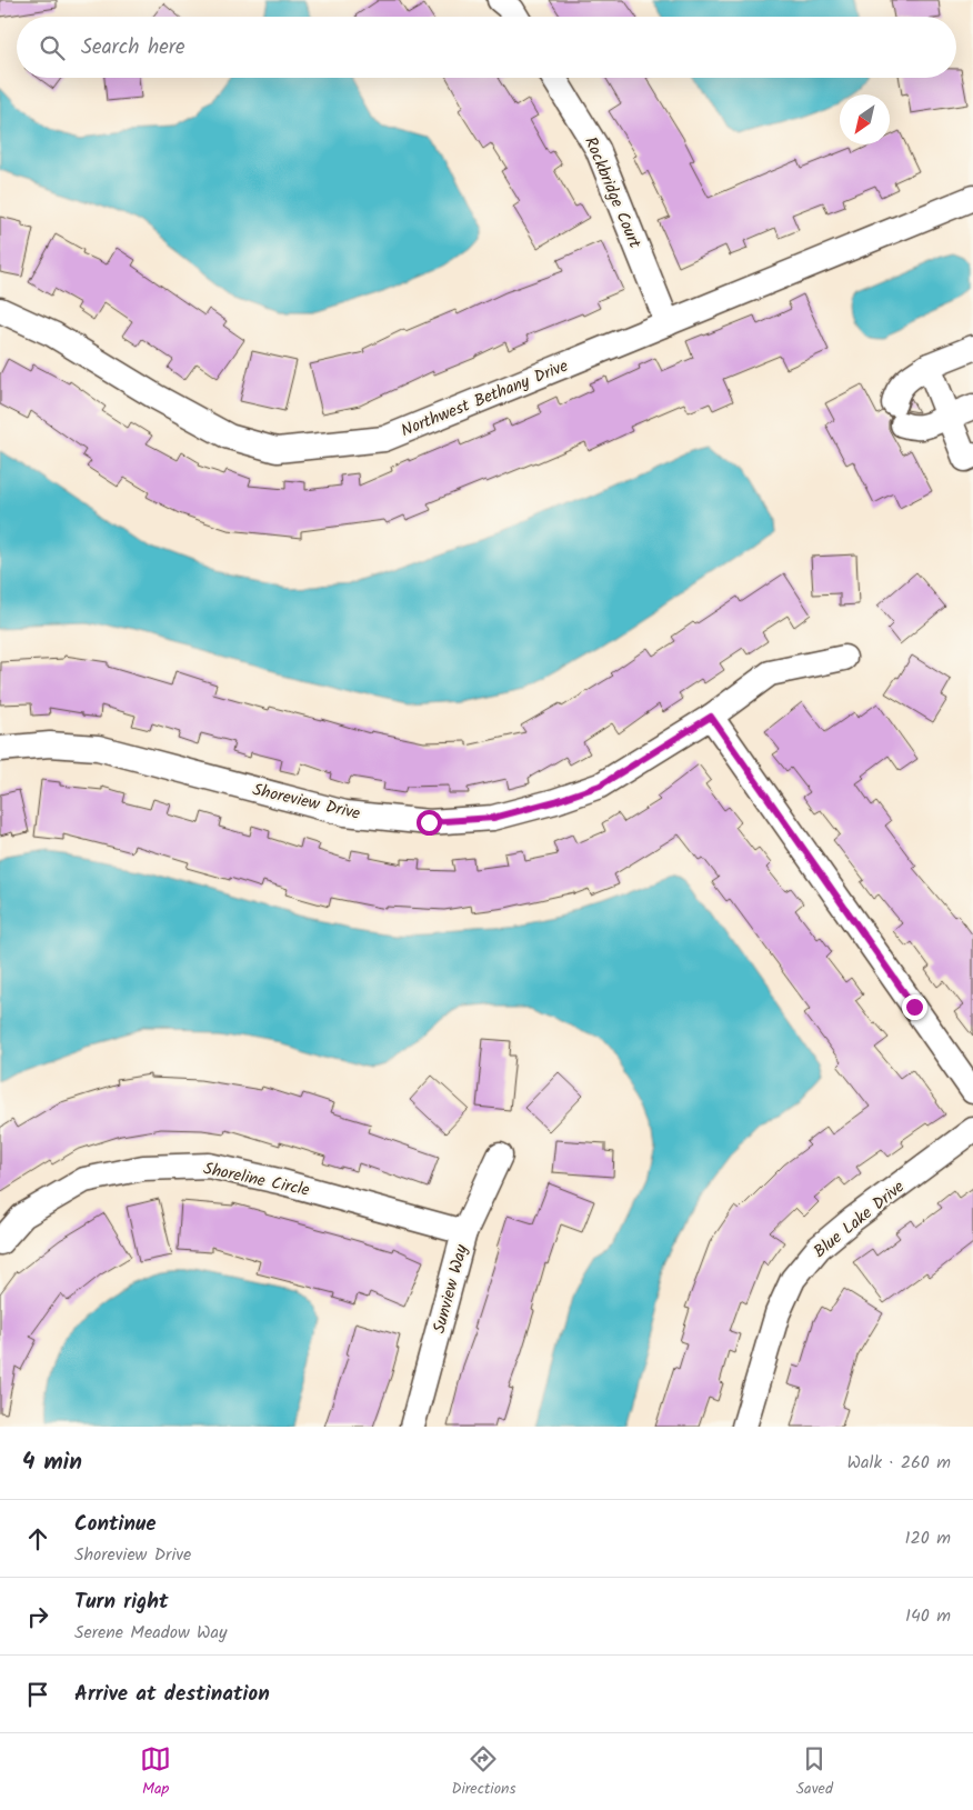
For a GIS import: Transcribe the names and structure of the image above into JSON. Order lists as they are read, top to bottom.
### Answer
{
  "streets": {
    "street": [
      "Rockbridge Court",
      "Northwest Bethany Drive",
      "Shoreview Drive",
      "Shoreline Circle",
      "Blue Lake Drive",
      "Sunview Way"
    ]
  },
  "crossings": [
    ["Rockbridge Court", "Northwest Bethany Drive"],
    ["Shoreline Circle", "Sunview Way"]
  ],
  "north": "bottom left",
  "page": {
    "search": "Search here",
    "heading": ["4 min", "Walk · 260 m"],
    "list": [
      ["Continue", "Shoreview Drive", "120 m"],
      ["Turn right", "Serene Meadow Way", "140 m"],
      "Arrive at destination"
    ],
    "nav": ["Map", "Directions", "Saved"]
  }
}
